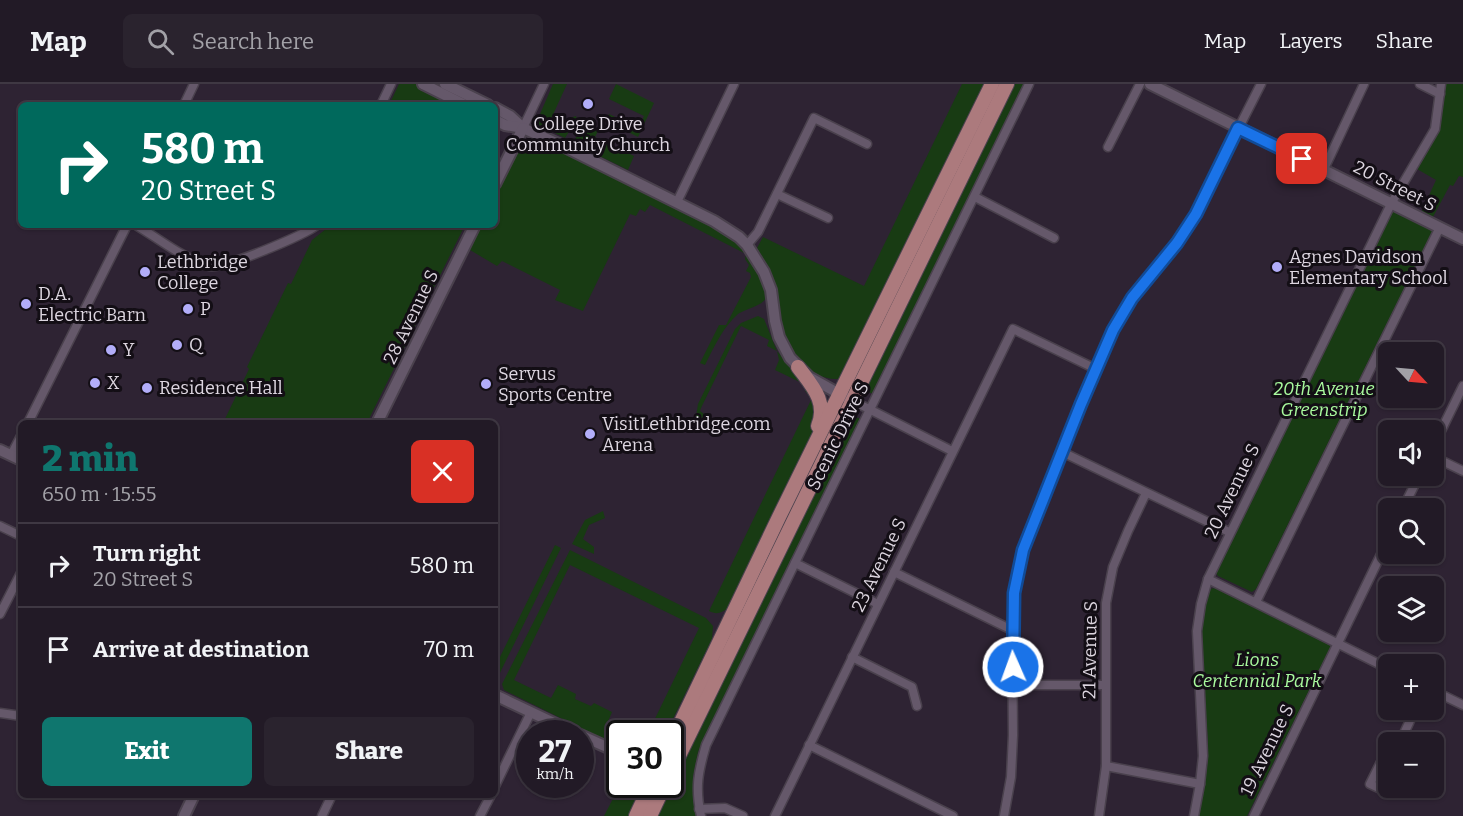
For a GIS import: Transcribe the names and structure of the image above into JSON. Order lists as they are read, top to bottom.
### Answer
{
  "streets": {
    "main road": ["Scenic Drive S"],
    "street": [
      "20 Street S",
      "28 Avenue S",
      "20 Avenue S",
      "23 Avenue S",
      "21 Avenue S",
      "19 Avenue S"
    ]
  },
  "crossings": [
    ["20 Street S", "20 Avenue S"]
  ],
  "parks": ["20th Avenue Greenstrip", "Lions Centennial Park"],
  "places": [
    "College Drive Community Church",
    "Agnes Davidson Elementary School",
    "Lethbridge College",
    "D.A. Electric Barn",
    "P",
    "Q",
    "Y",
    "X",
    "Servus Sports Centre",
    "Residence Hall",
    "VisitLethbridge.com Arena"
  ],
  "north": "bottom right",
  "page": {
    "header": "Map",
    "search": "Search here",
    "nav": ["Map", "Layers", "Share"],
    "turn": ["580 m", "20 Street S"],
    "map_buttons": ["+", "−"],
    "heading": ["2 min", "650 m · 15:55"],
    "list": [
      {
        "name": "Turn right",
        "note": "20 Street S",
        "value": "580 m"
      },
      {
        "name": "Arrive at destination",
        "value": "70 m"
      }
    ],
    "buttons": ["Exit", "Share"],
    "speed": "27 km/h",
    "limit": "30"
  }
}
